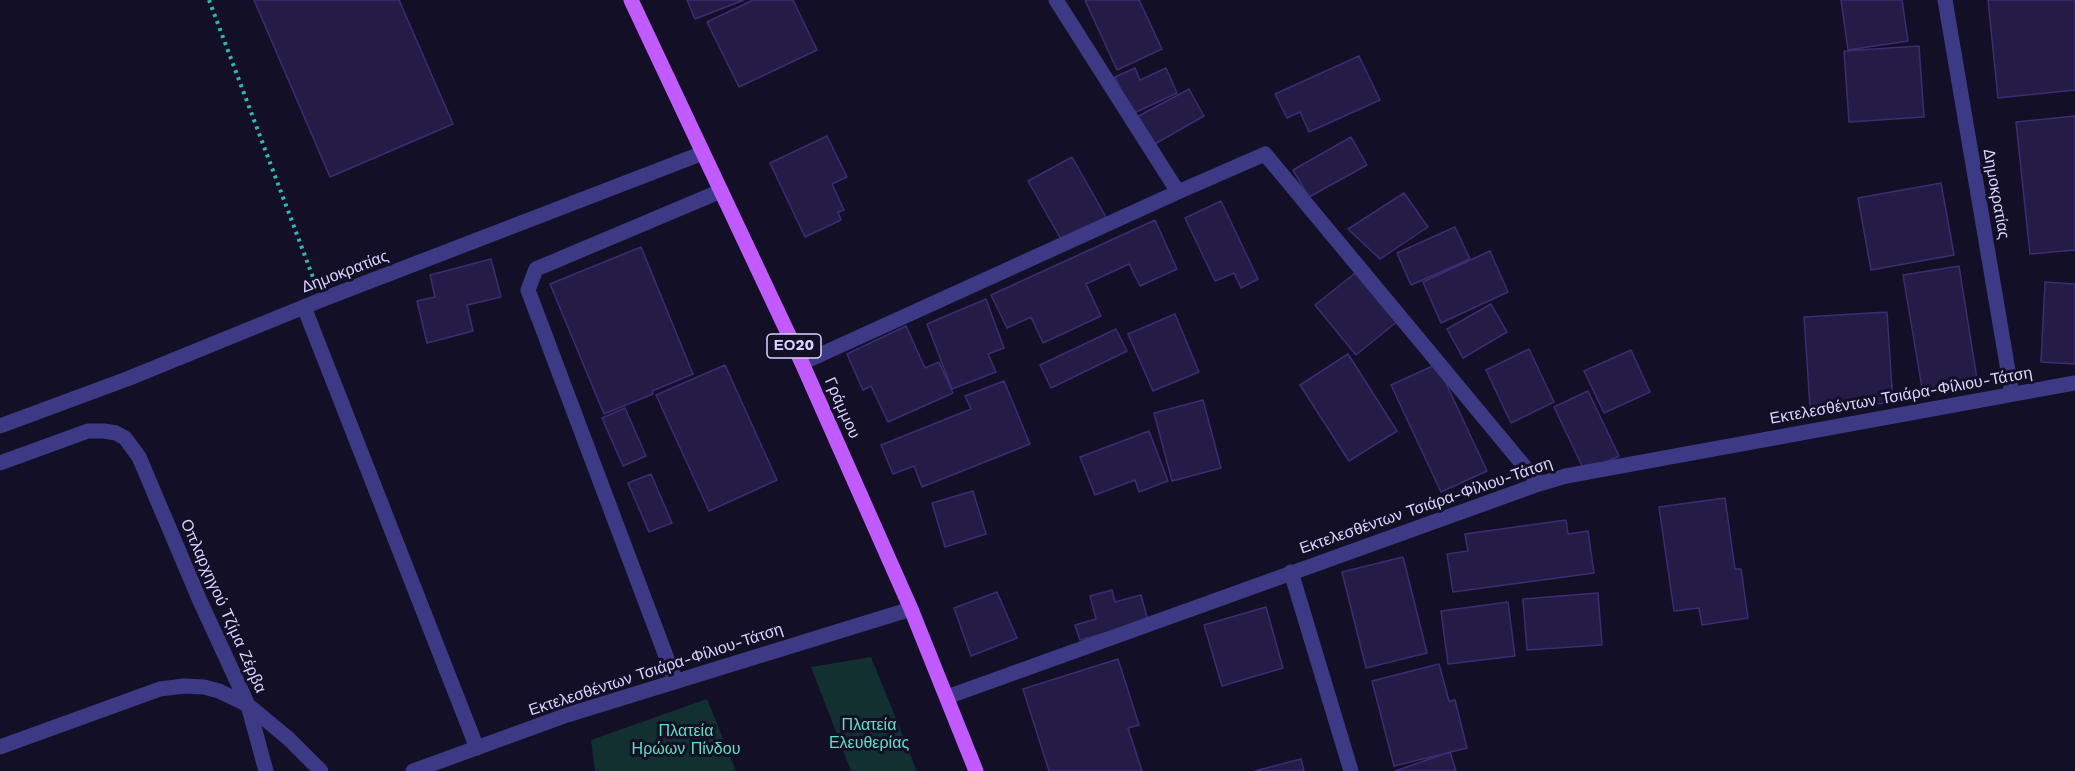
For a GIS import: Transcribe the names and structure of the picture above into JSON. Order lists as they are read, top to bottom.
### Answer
{
  "streets": {
    "main road": ["ΕΟ20", "Γράμμου"],
    "street": ["Δημοκρατίας", "Εκτελεσθέντων Τσιάρα-Φίλιου-Τάτση", "Οπλαρχηγού Τζίμα Ζέρβα"]
  },
  "crossings": [
    ["Δημοκρατίας", "Εκτελεσθέντων Τσιάρα-Φίλιου-Τάτση"],
    ["Δημοκρατίας", "Γράμμου"],
    ["Εκτελεσθέντων Τσιάρα-Φίλιου-Τάτση", "Γράμμου"]
  ],
  "parks": ["Πλατεία Ελευθερίας", "Πλατεία Ηρώων Πίνδου"]
}
